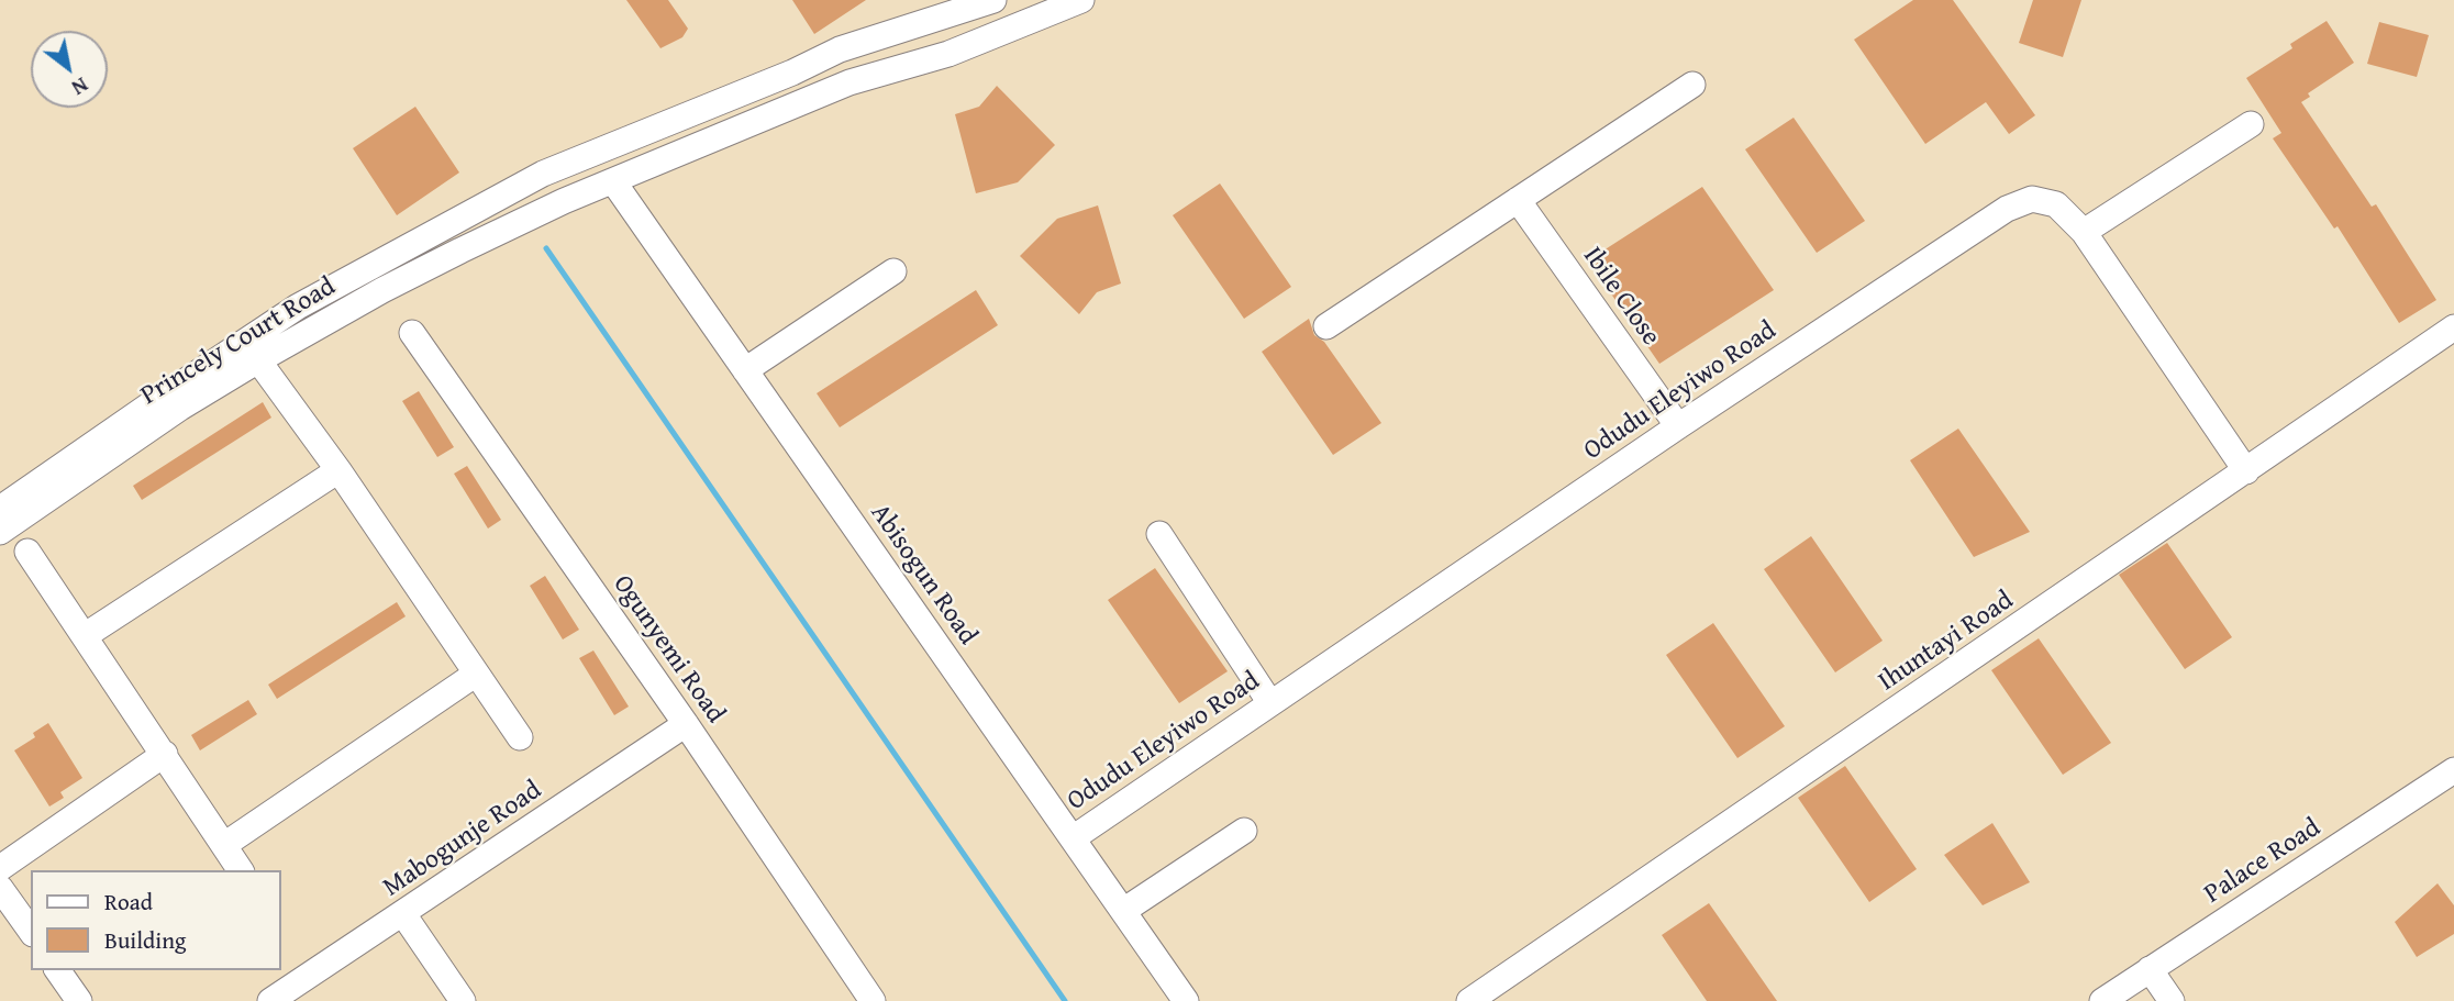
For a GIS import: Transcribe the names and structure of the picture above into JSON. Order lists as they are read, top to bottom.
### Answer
{
  "streets": {
    "street": [
      "Ibile Close",
      "Princely Court Road",
      "Odudu Eleyiwo Road",
      "Abisogun Road",
      "Ihuntayi Road",
      "Ogunyemi Road",
      "Mabogunje Road",
      "Palace Road"
    ]
  },
  "crossings": [
    ["Ibile Close", "Odudu Eleyiwo Road"],
    ["Princely Court Road", "Abisogun Road"],
    ["Odudu Eleyiwo Road", "Abisogun Road"],
    ["Odudu Eleyiwo Road", "Ihuntayi Road"],
    ["Ogunyemi Road", "Mabogunje Road"]
  ],
  "legend": ["Road", "Building"],
  "north": "bottom right"
}
